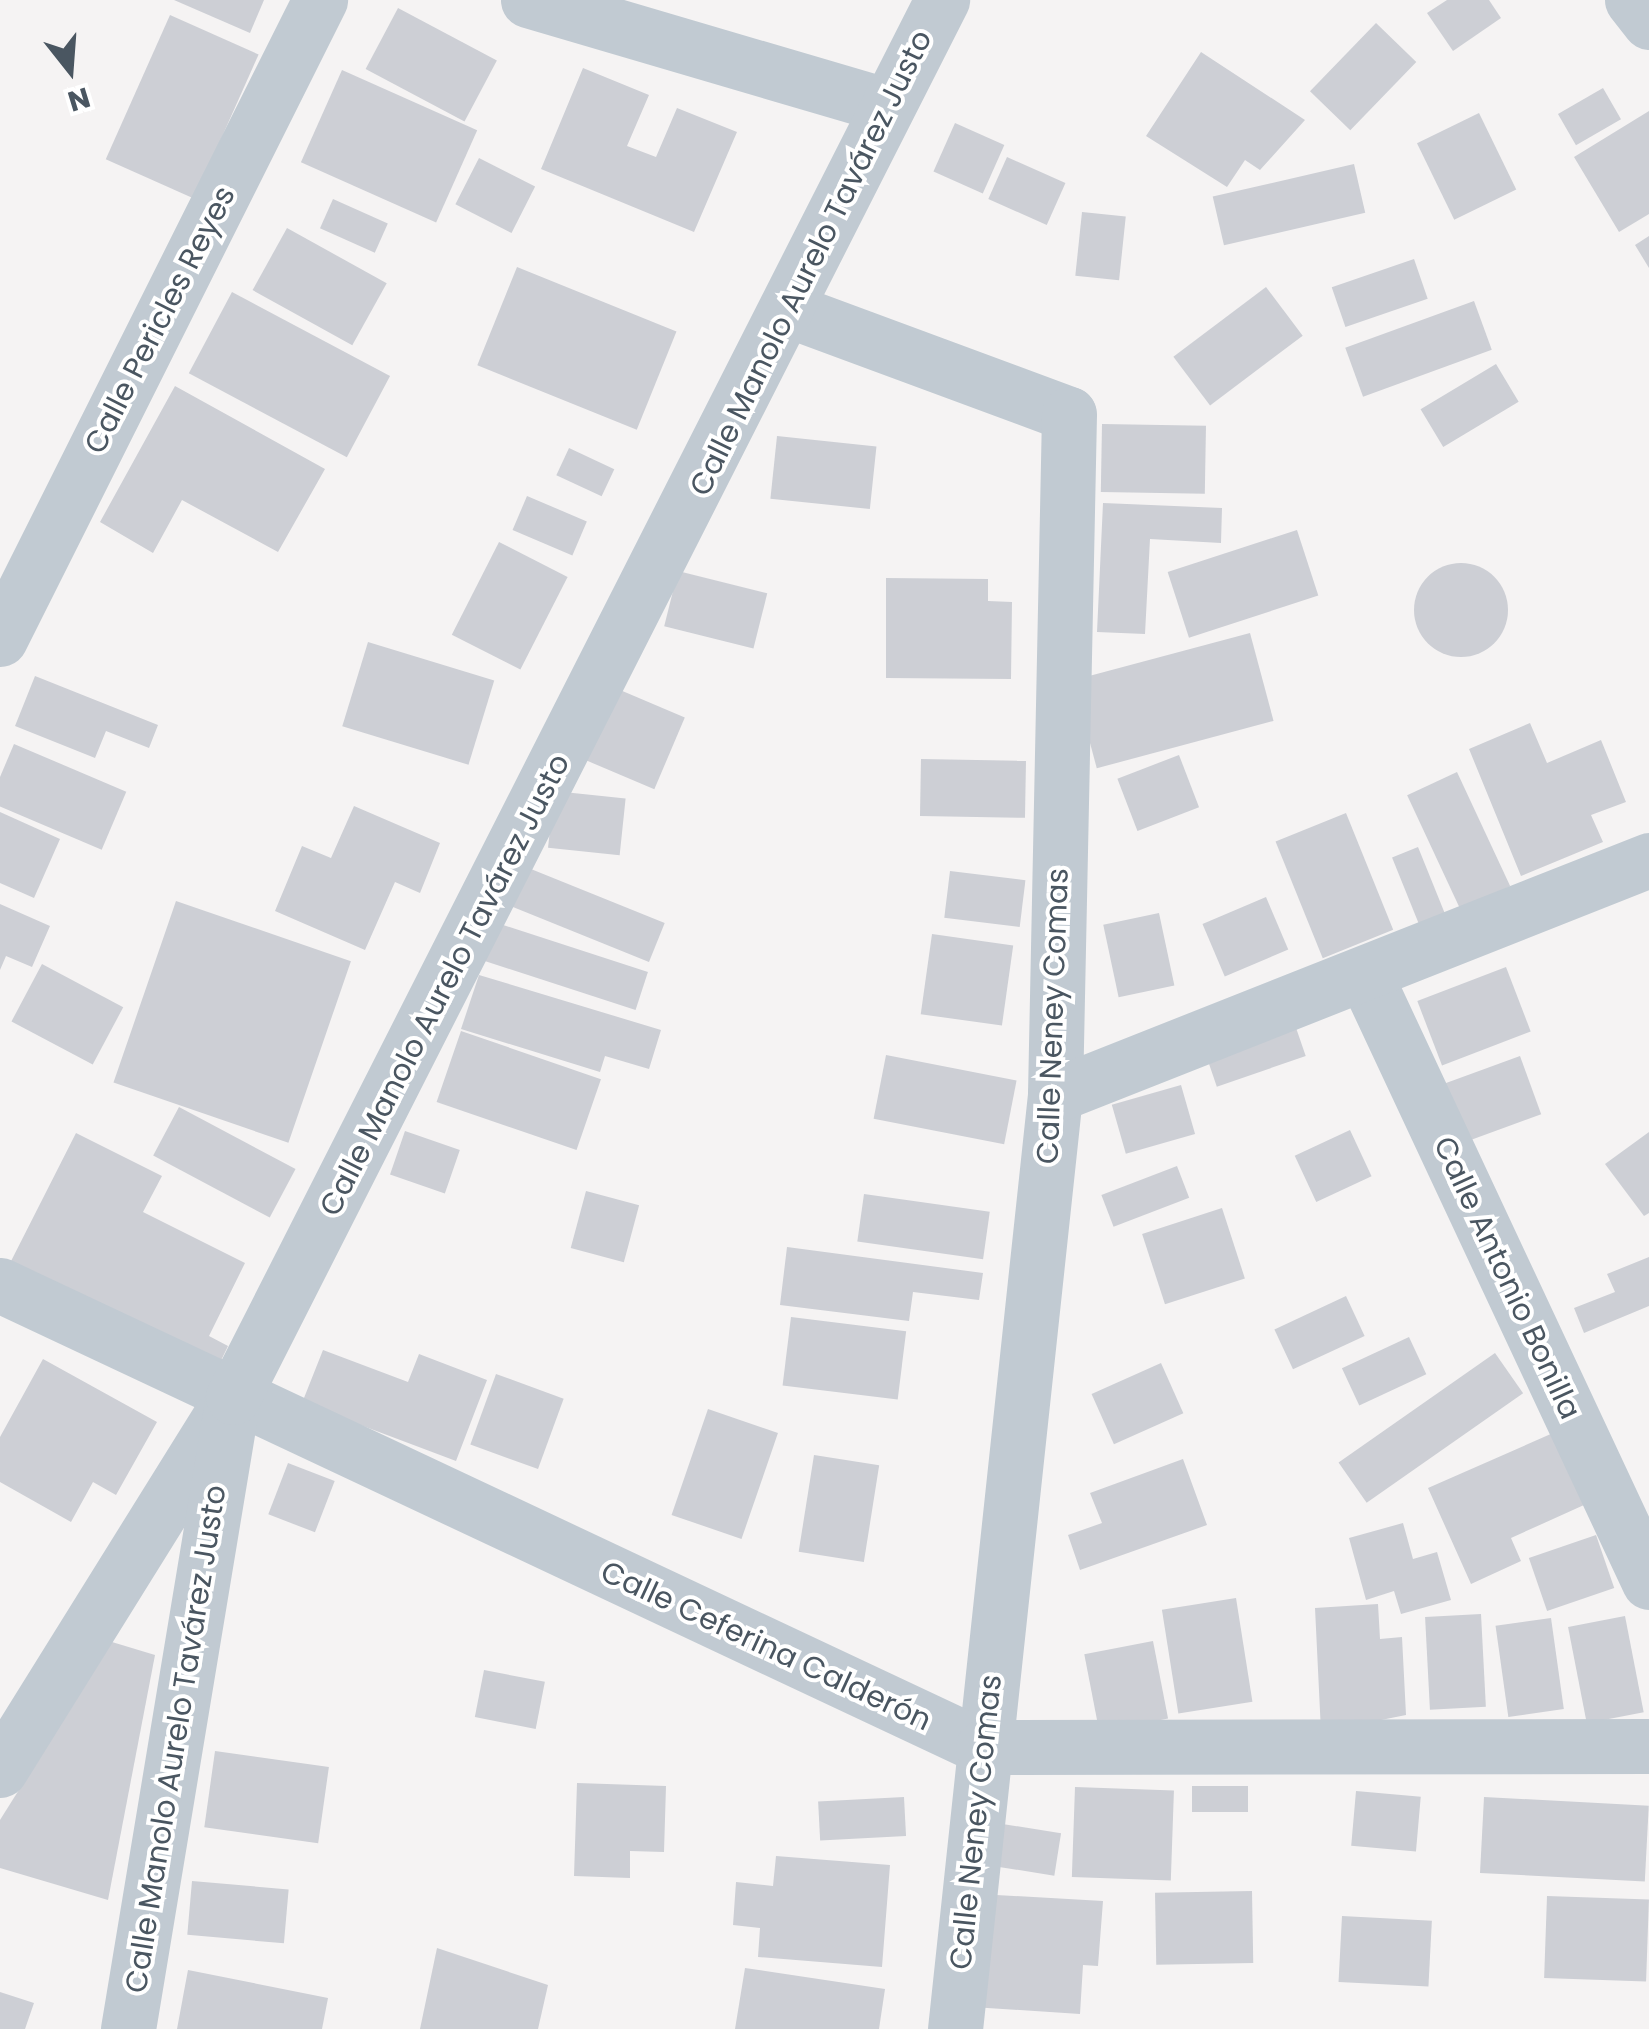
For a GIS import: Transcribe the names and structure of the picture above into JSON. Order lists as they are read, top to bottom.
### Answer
{
  "streets": {
    "street": [
      "Calle Manolo Aurelo Tavárez Justo",
      "Calle Pericles Reyes",
      "Calle Neney Comas",
      "Calle Antonio Bonilla",
      "Calle Ceferina Calderón"
    ]
  },
  "crossings": [
    ["Calle Manolo Aurelo Tavárez Justo", "Calle Neney Comas"],
    ["Calle Manolo Aurelo Tavárez Justo", "Calle Ceferina Calderón"],
    ["Calle Neney Comas", "Calle Ceferina Calderón"]
  ],
  "north": "bottom"
}
